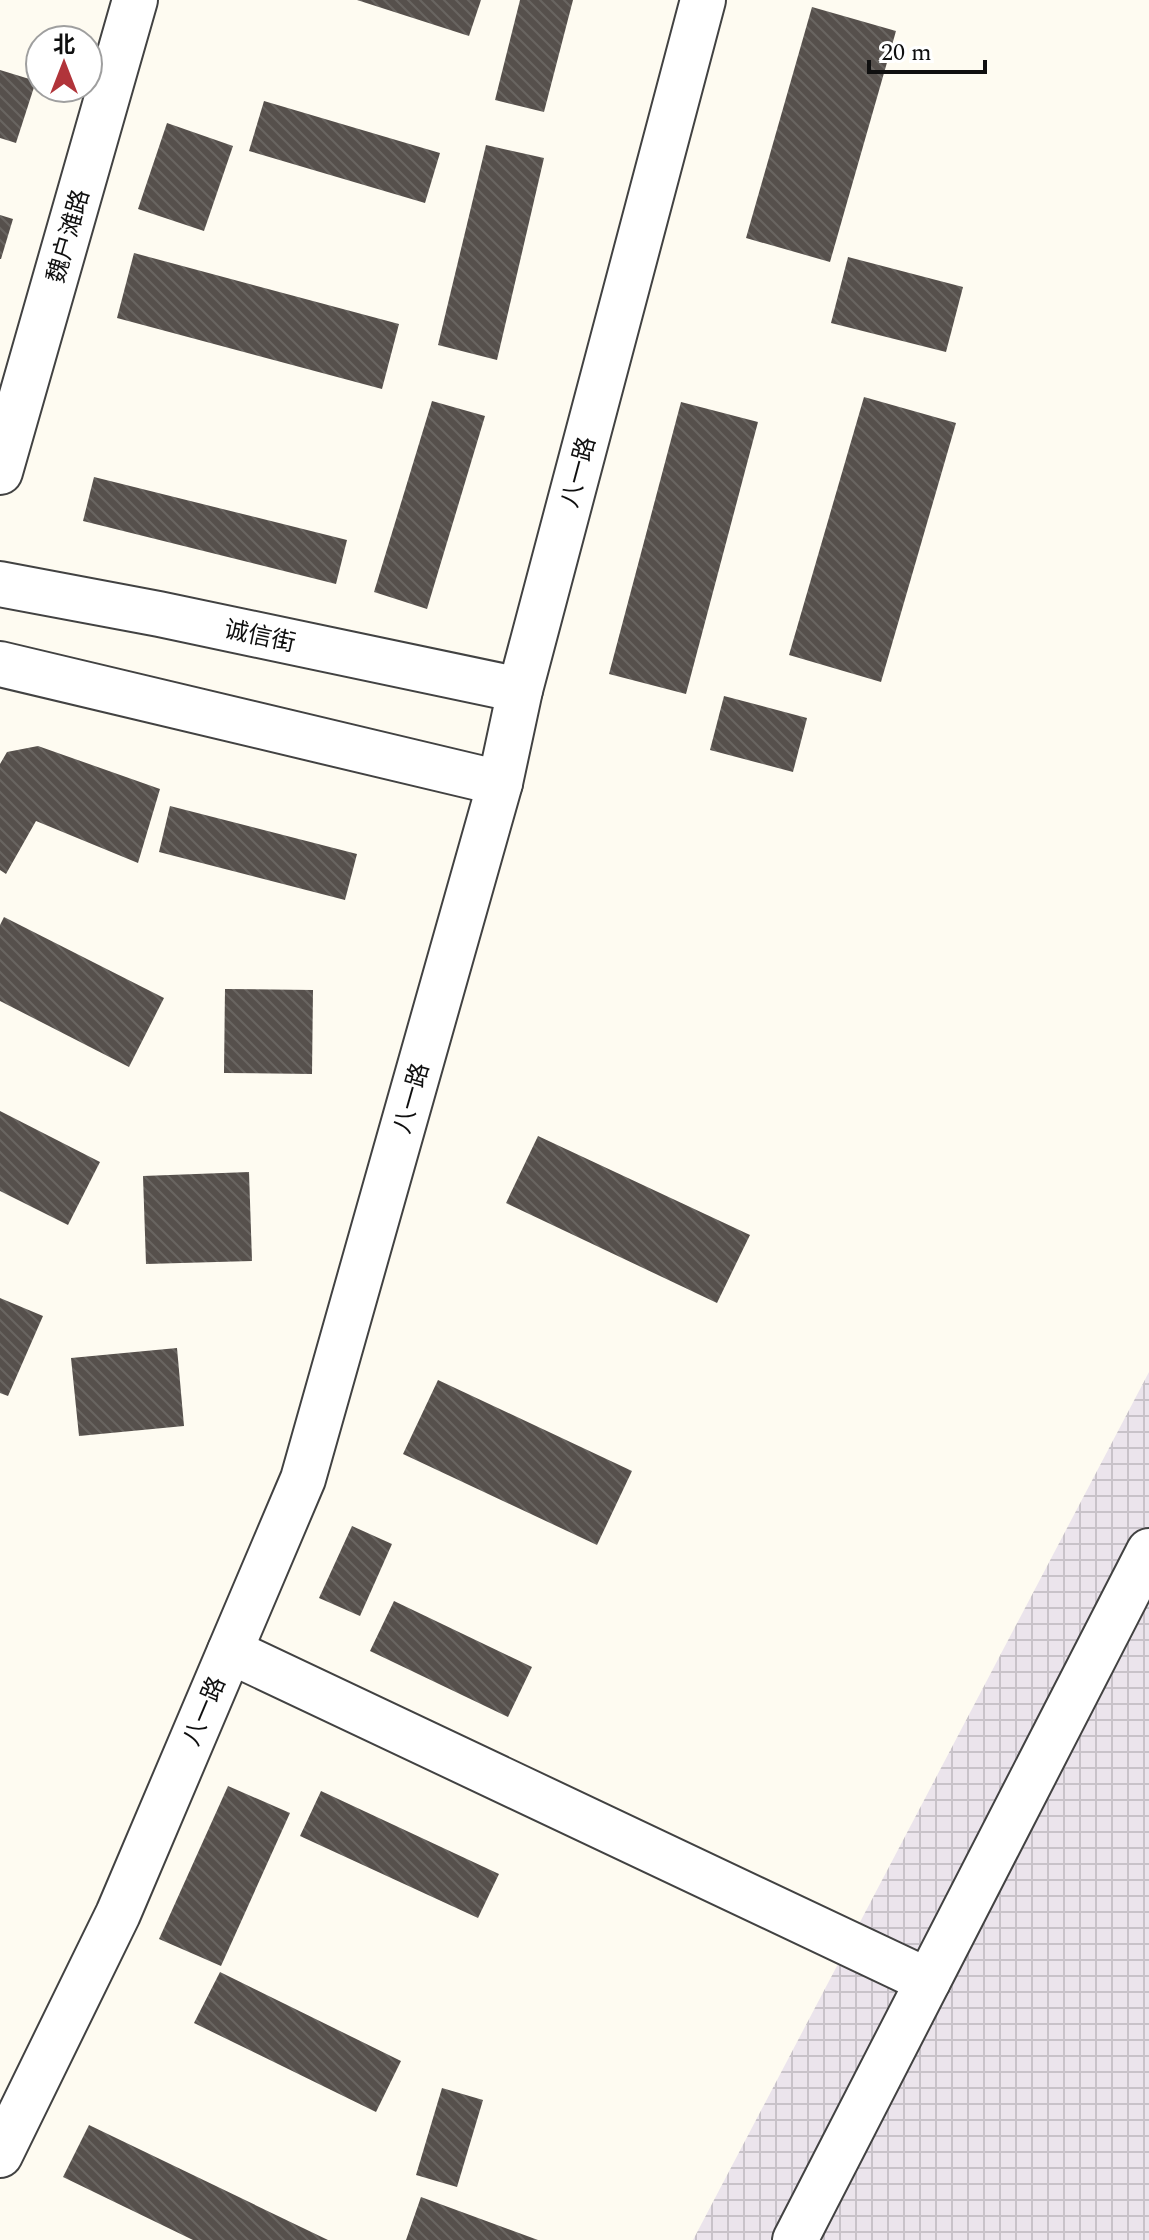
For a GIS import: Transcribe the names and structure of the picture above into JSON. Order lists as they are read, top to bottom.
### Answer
{
  "streets": {
    "street": ["魏户滩路", "八一路", "诚信街"]
  },
  "crossings": [
    ["八一路", "诚信街"]
  ],
  "scale_bar": "20 m",
  "north": "top"
}
